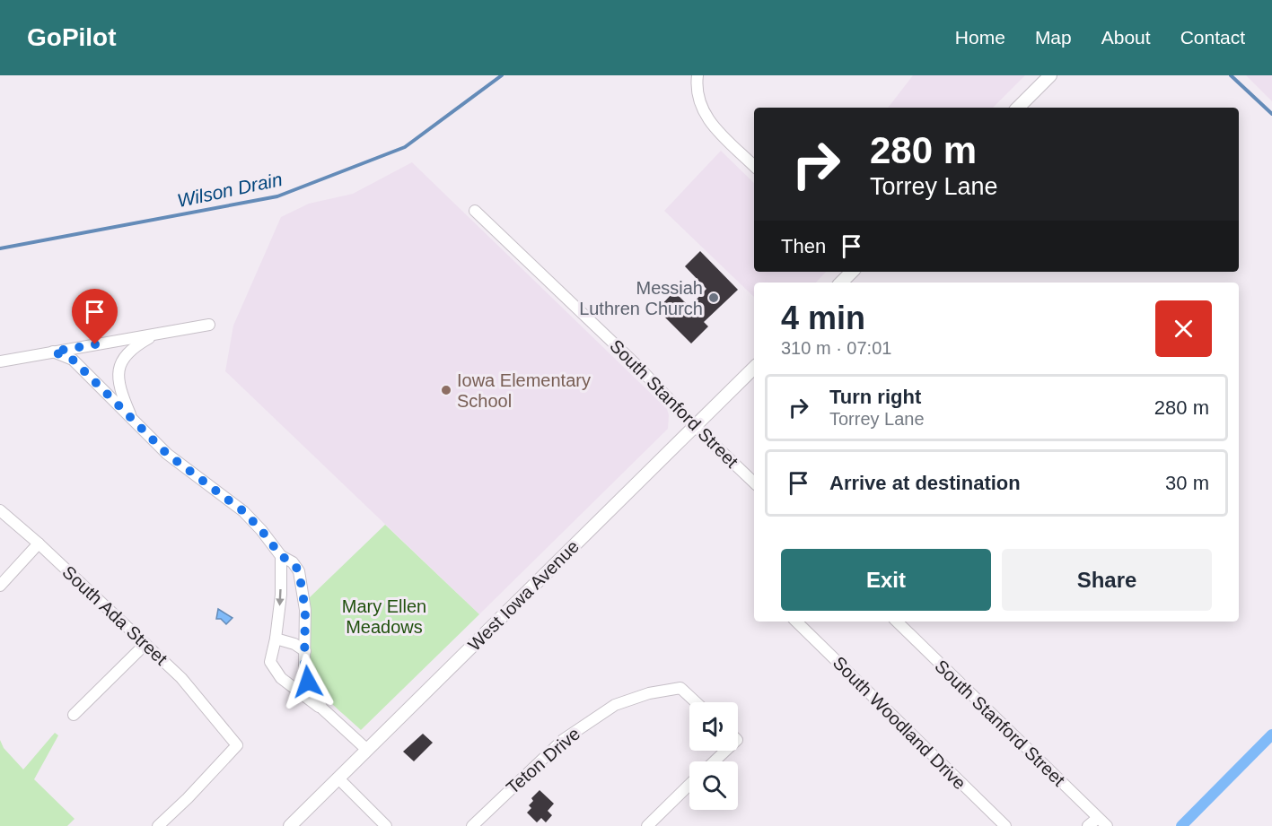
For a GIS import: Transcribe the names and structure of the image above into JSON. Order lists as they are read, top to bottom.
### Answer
{
  "streets": {
    "street": [
      "South Stanford Street",
      "West Iowa Avenue",
      "South Ada Street",
      "South Woodland Drive",
      "Teton Drive"
    ]
  },
  "crossings": [
    ["South Stanford Street", "West Iowa Avenue"]
  ],
  "water": ["Wilson Drain"],
  "parks": ["Mary Ellen Meadows"],
  "places": ["Messiah Luthren Church", "Iowa Elementary School"],
  "page": {
    "header": "GoPilot",
    "nav": [
      "Home",
      "Map",
      "About",
      "Contact"
    ],
    "turn": ["280 m", "Torrey Lane"],
    "then": "Then",
    "heading": ["4 min", "310 m · 07:01"],
    "list": [
      {
        "name": "Turn right",
        "note": "Torrey Lane",
        "value": "280 m"
      },
      {
        "name": "Arrive at destination",
        "value": "30 m"
      }
    ],
    "buttons": ["Exit", "Share"]
  }
}
